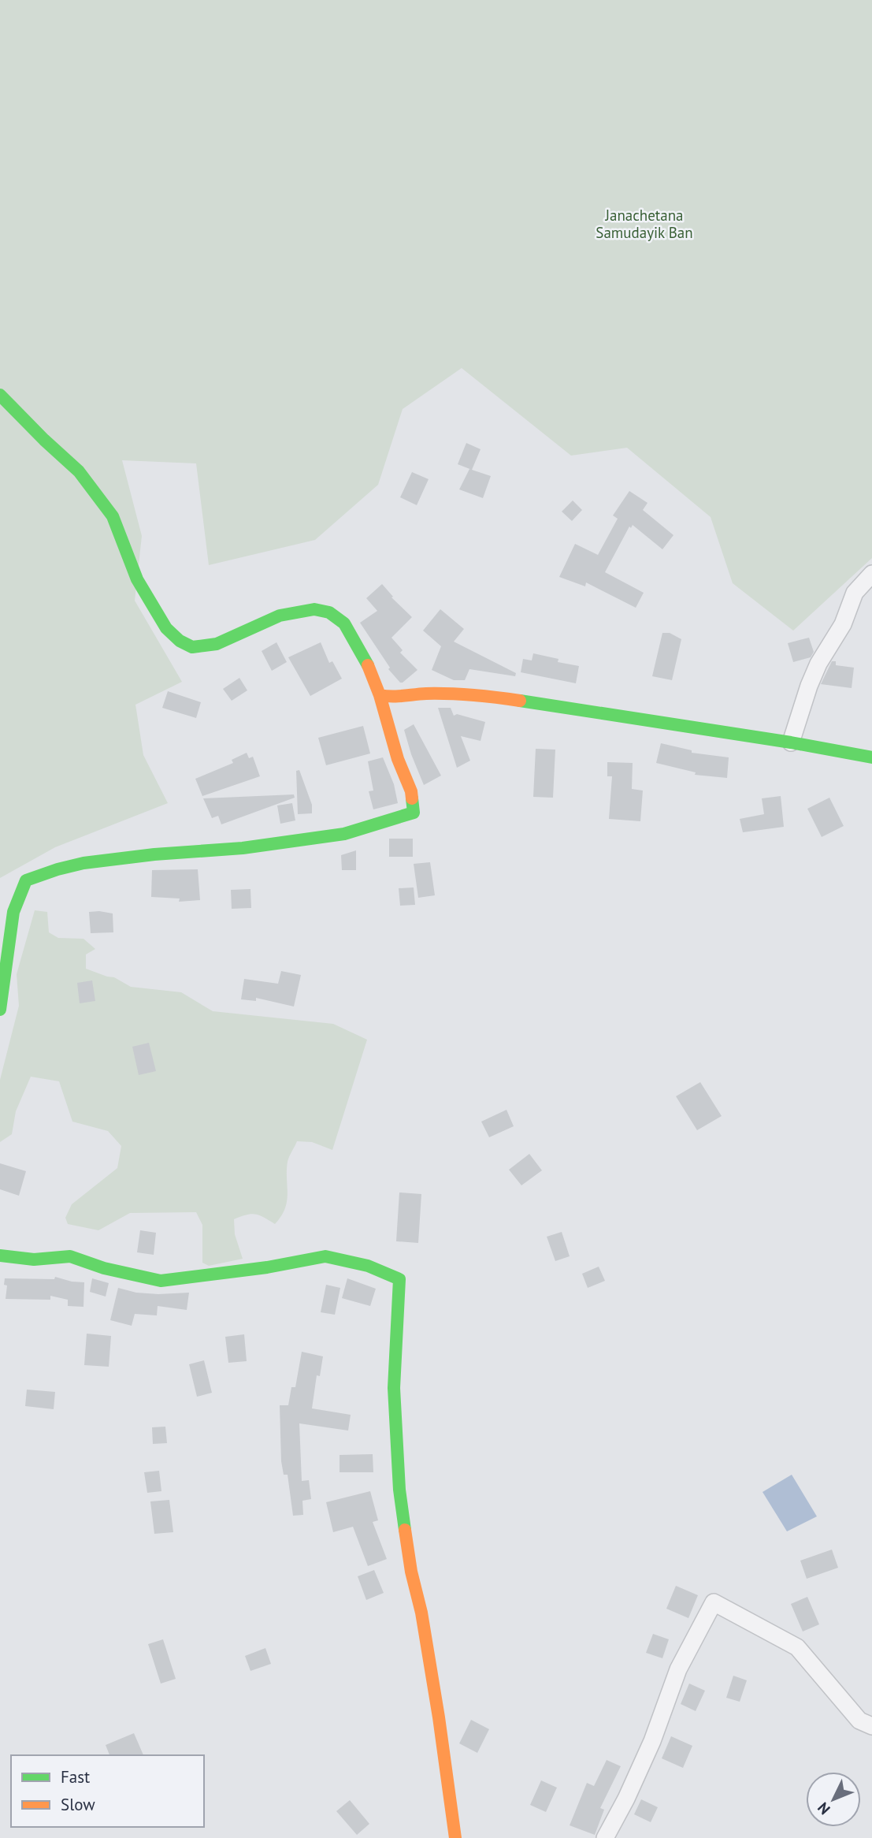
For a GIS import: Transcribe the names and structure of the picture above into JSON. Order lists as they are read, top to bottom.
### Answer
{
  "parks": ["Janachetana Samudayik Ban"],
  "legend": ["Fast", "Slow"],
  "north": "bottom left"
}
